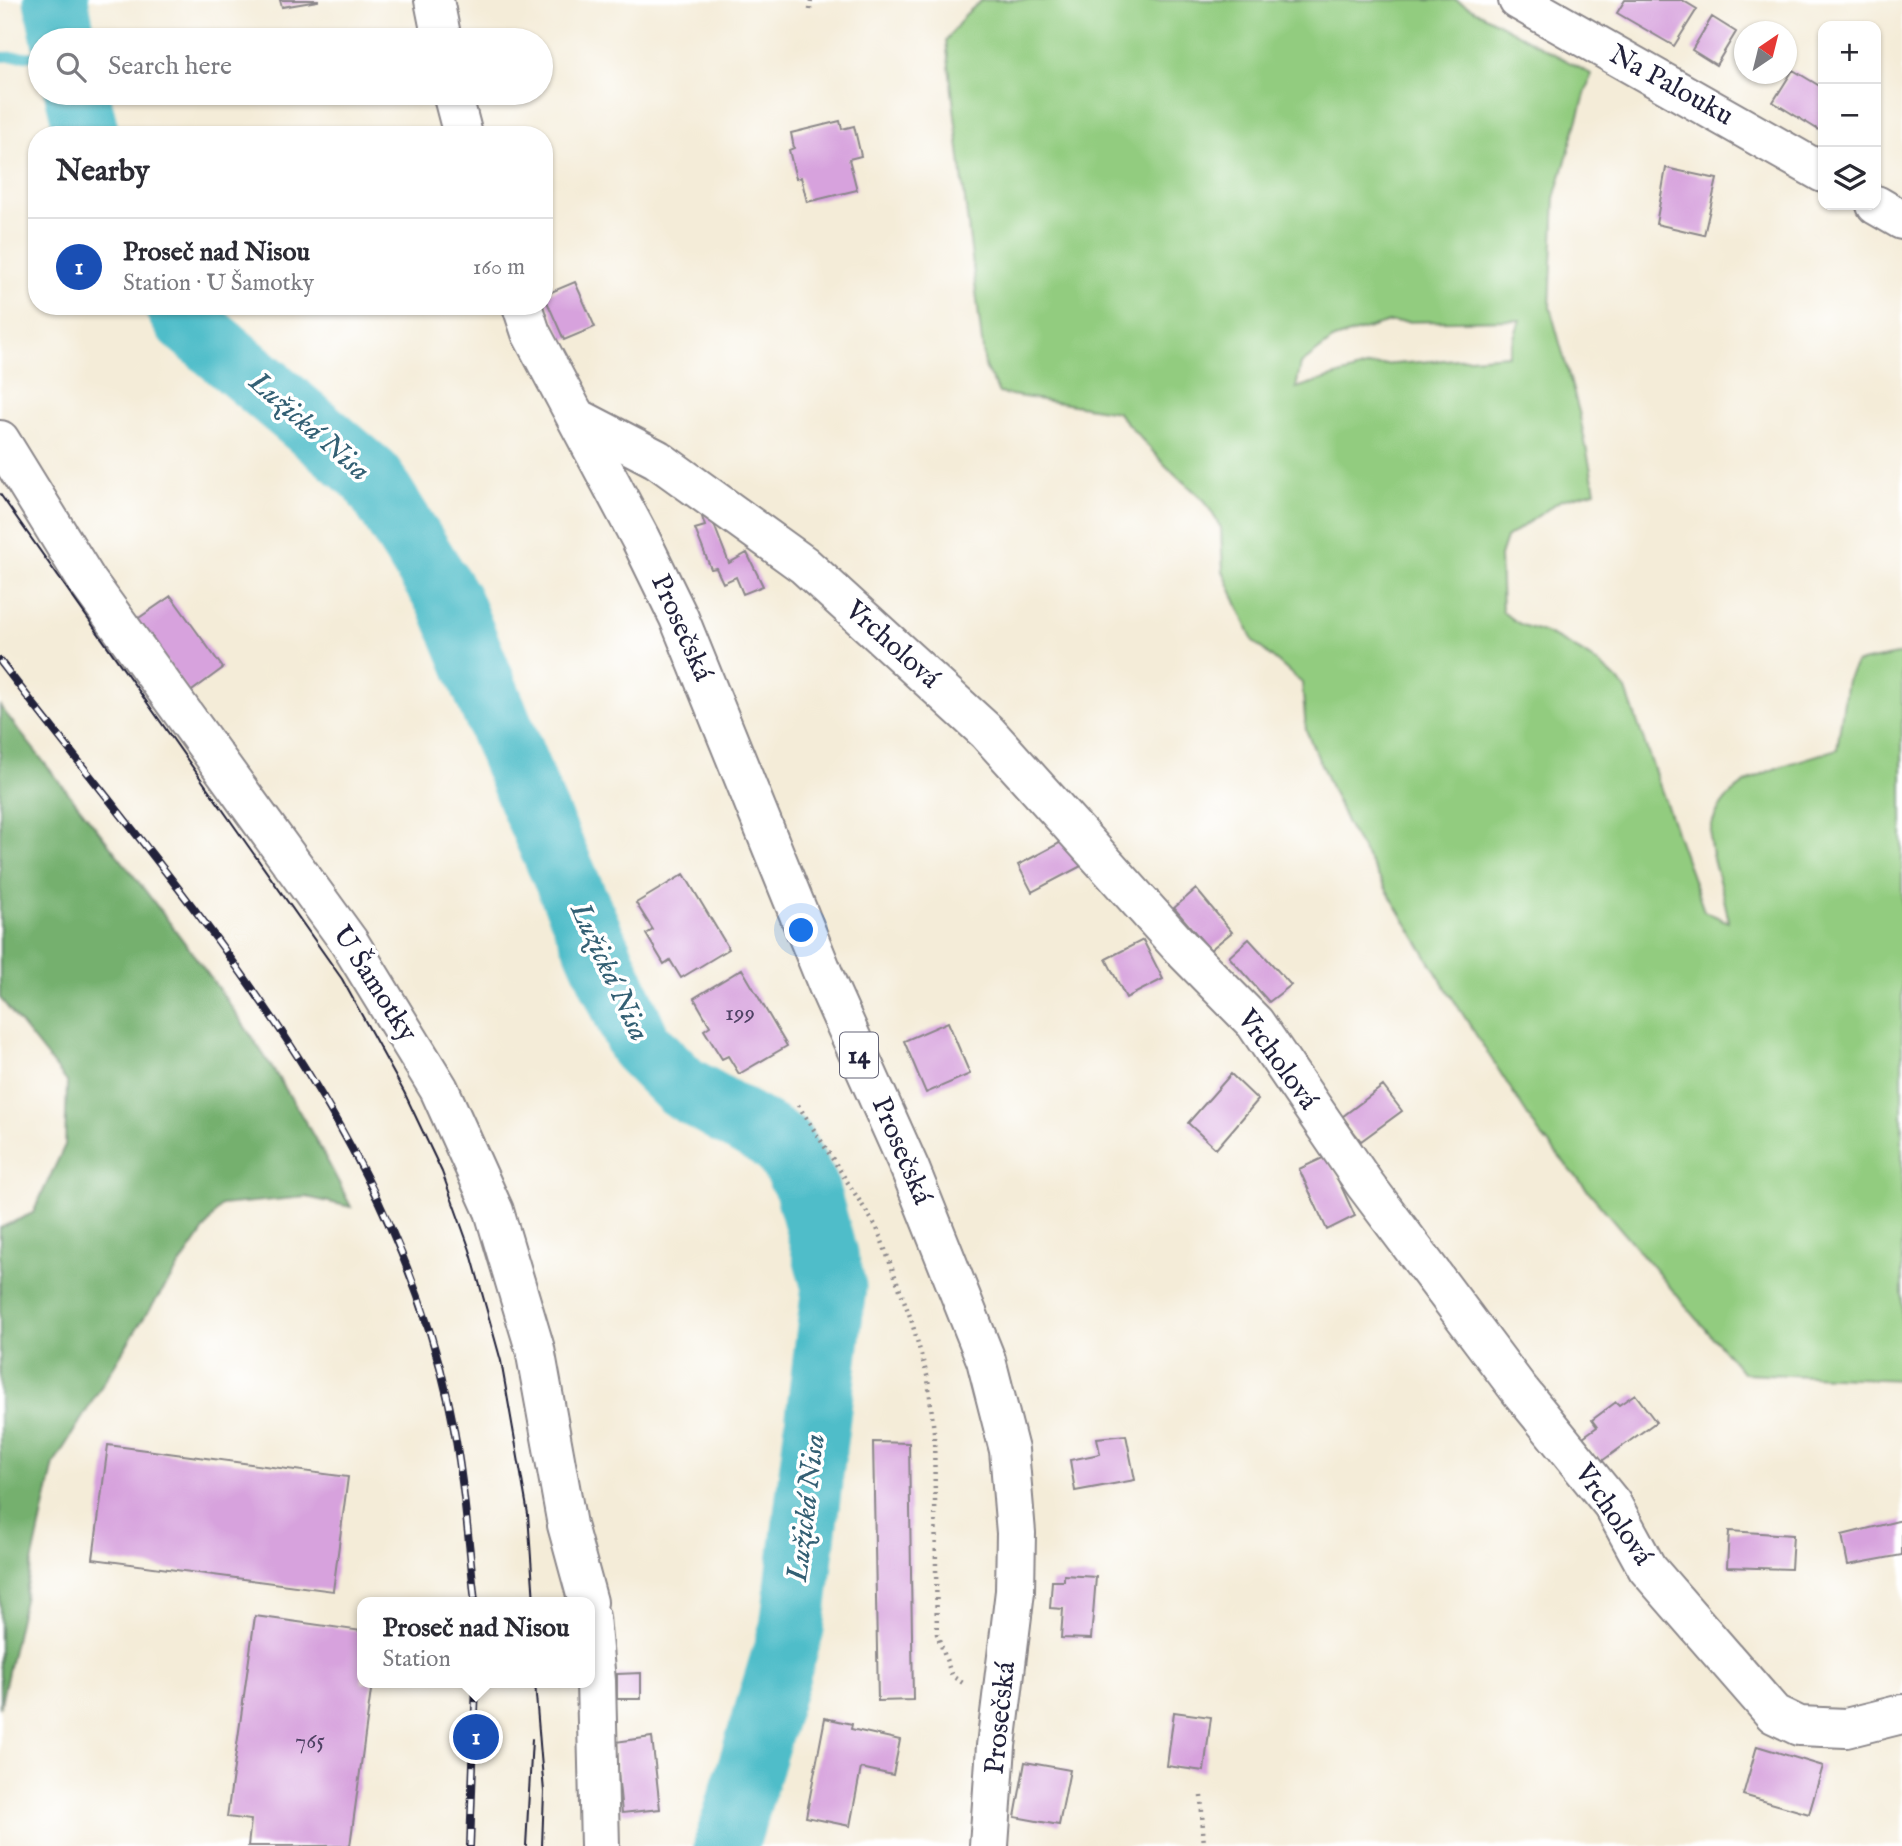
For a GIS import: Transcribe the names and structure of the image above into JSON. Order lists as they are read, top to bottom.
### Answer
{
  "streets": {
    "street": [
      "Na Palouku",
      "Prosečská",
      "Vrcholová",
      "U Šamotky",
      "14"
    ]
  },
  "crossings": [
    ["Prosečská", "Vrcholová"]
  ],
  "water": ["Lužická Nisa"],
  "house_numbers": ["199", "765"],
  "north": "top right",
  "page": {
    "map_buttons": ["+", "−"],
    "search": "Search here",
    "heading": "Nearby",
    "list": [
      {
        "mark": "1",
        "name": "Proseč nad Nisou",
        "note": "Station · U Šamotky",
        "value": "160 m"
      }
    ],
    "popup": ["Proseč nad Nisou", "Station"],
    "pins": "1"
  }
}
